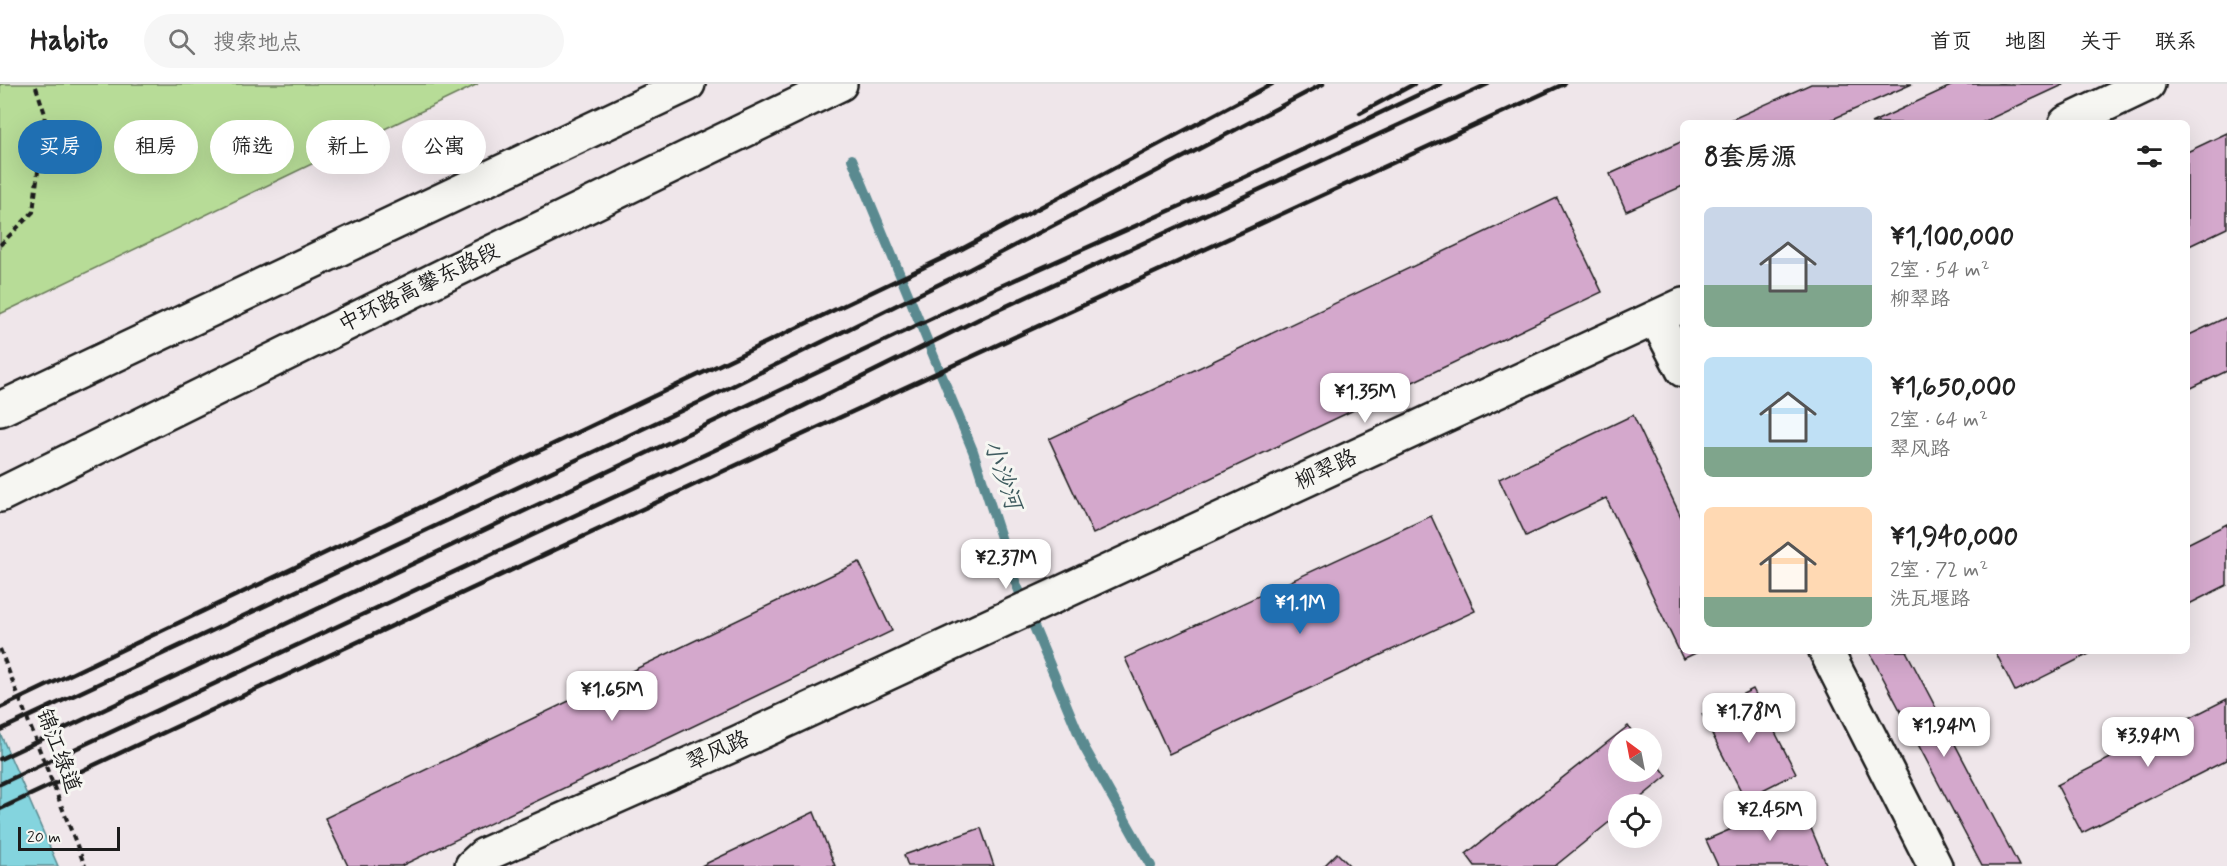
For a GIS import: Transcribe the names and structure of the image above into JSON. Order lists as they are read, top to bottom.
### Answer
{
  "streets": {
    "street": ["中环路高攀东路段", "柳翠路", "翠风路"],
    "path": ["锦江绿道"]
  },
  "crossings": [
    ["柳翠路", "翠风路"]
  ],
  "water": ["小沙河"],
  "scale_bar": "20 m",
  "north": "top left",
  "page": {
    "header": "Habito",
    "search": "搜索地点",
    "nav": [
      "首页",
      "地图",
      "关于",
      "联系"
    ],
    "chip": [
      "买房",
      "租房",
      "筛选",
      "新上",
      "公寓"
    ],
    "heading": "8套房源",
    "list": [
      {
        "name": "¥1,100,000",
        "note": "2室 · 54 m² · 柳翠路"
      },
      {
        "name": "¥1,650,000",
        "note": "2室 · 64 m² · 翠风路"
      },
      {
        "name": "¥1,940,000",
        "note": "2室 · 72 m² · 洗瓦堰路"
      }
    ],
    "price": [
      "¥1.35M",
      "¥2.37M",
      "¥1.1M",
      "¥1.65M",
      "¥1.78M",
      "¥1.94M",
      "¥3.94M",
      "¥2.45M"
    ],
    "scale": "20 m"
  }
}
